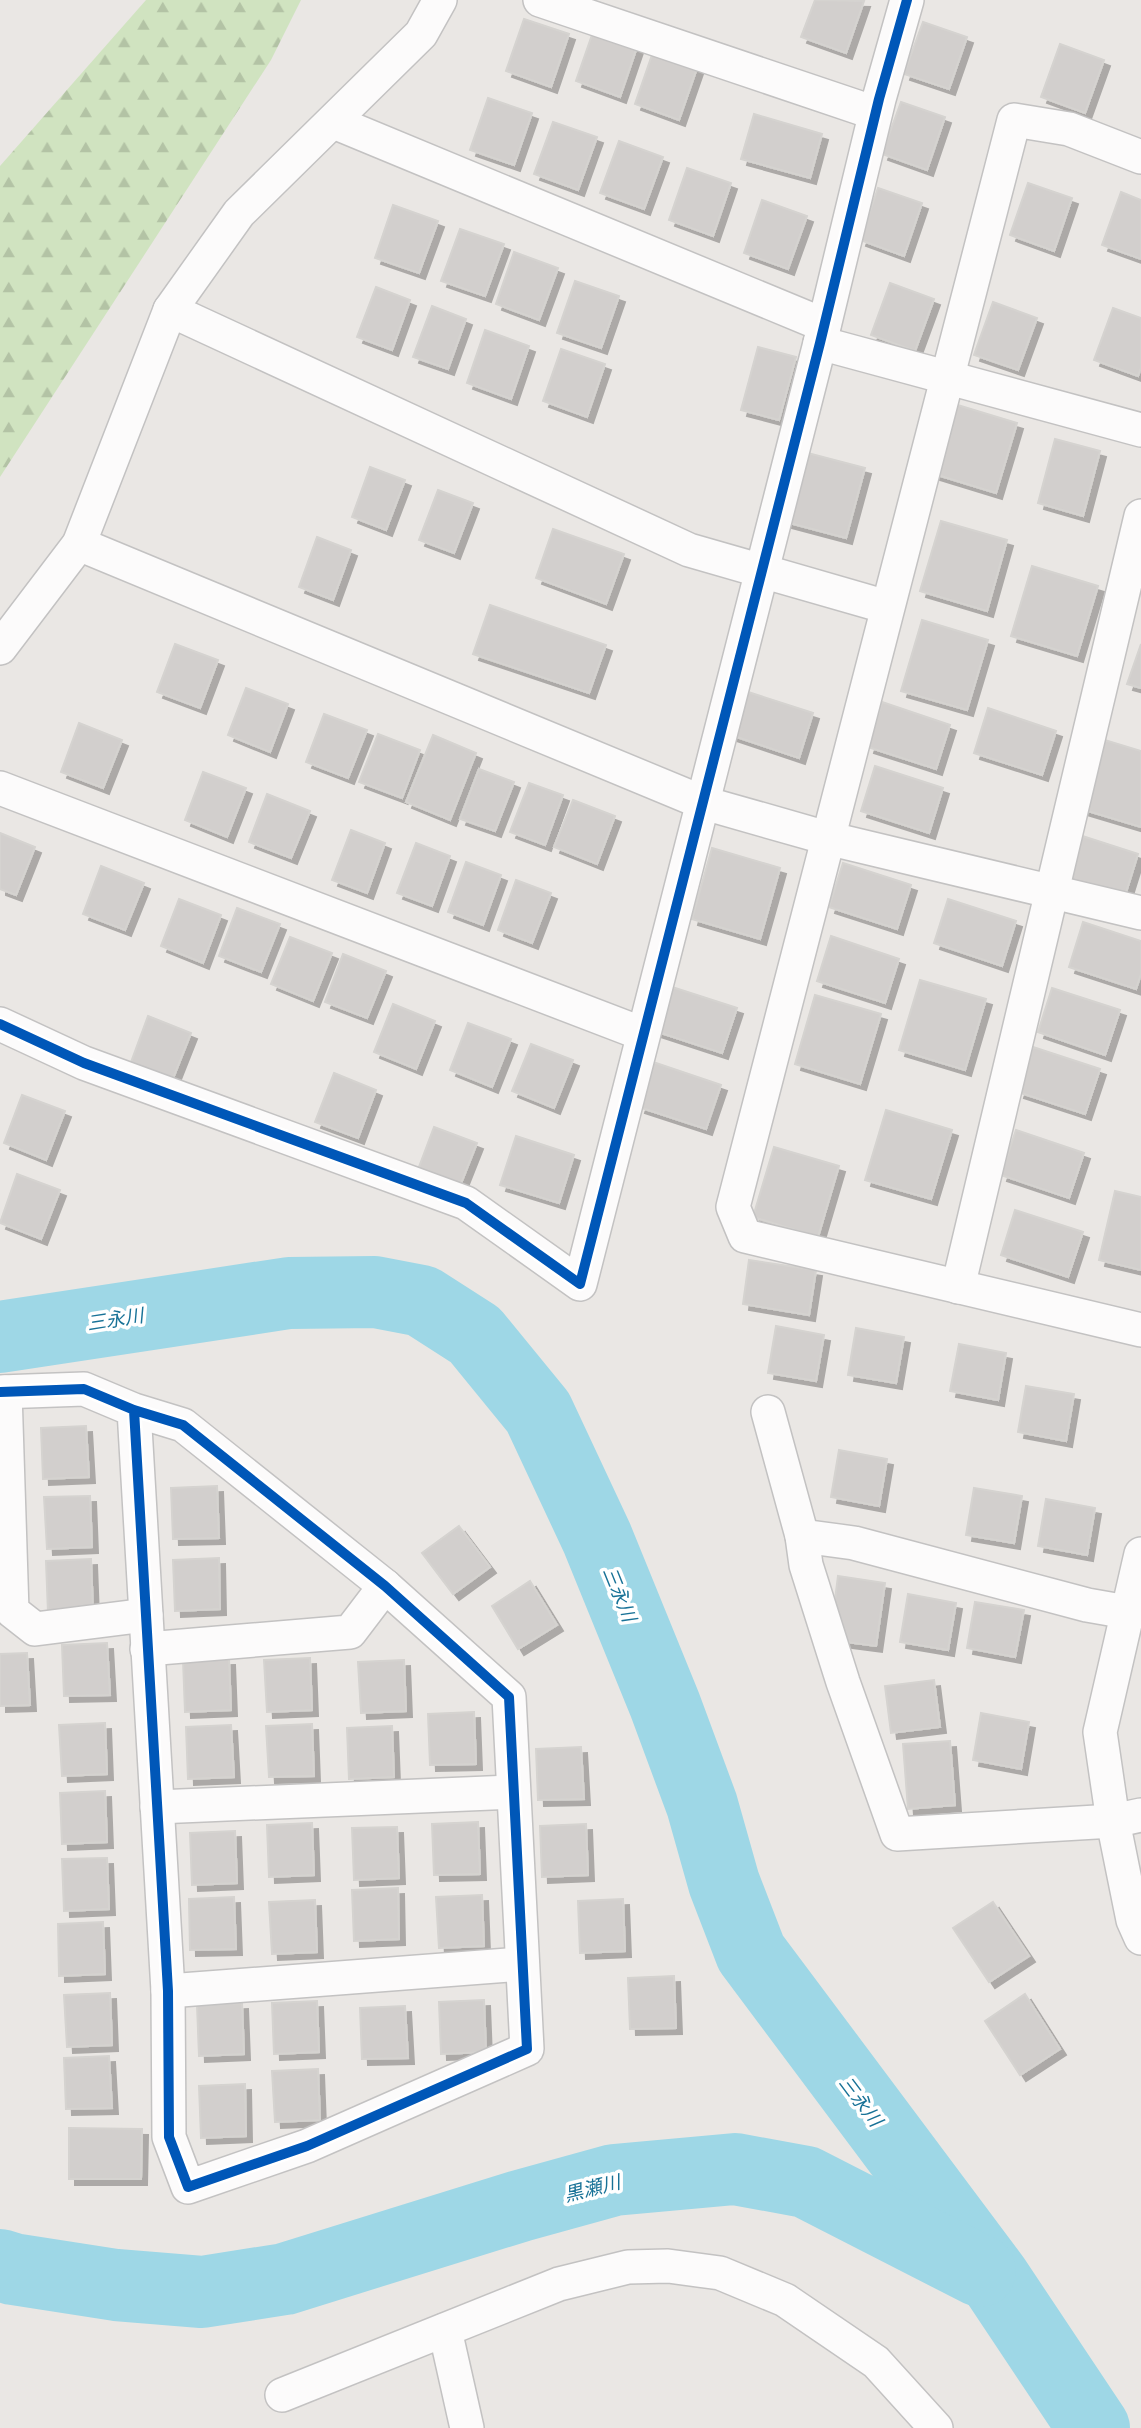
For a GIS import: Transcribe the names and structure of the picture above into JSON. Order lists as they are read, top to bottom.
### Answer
{
  "water": ["三永川", "黒瀬川"]
}
